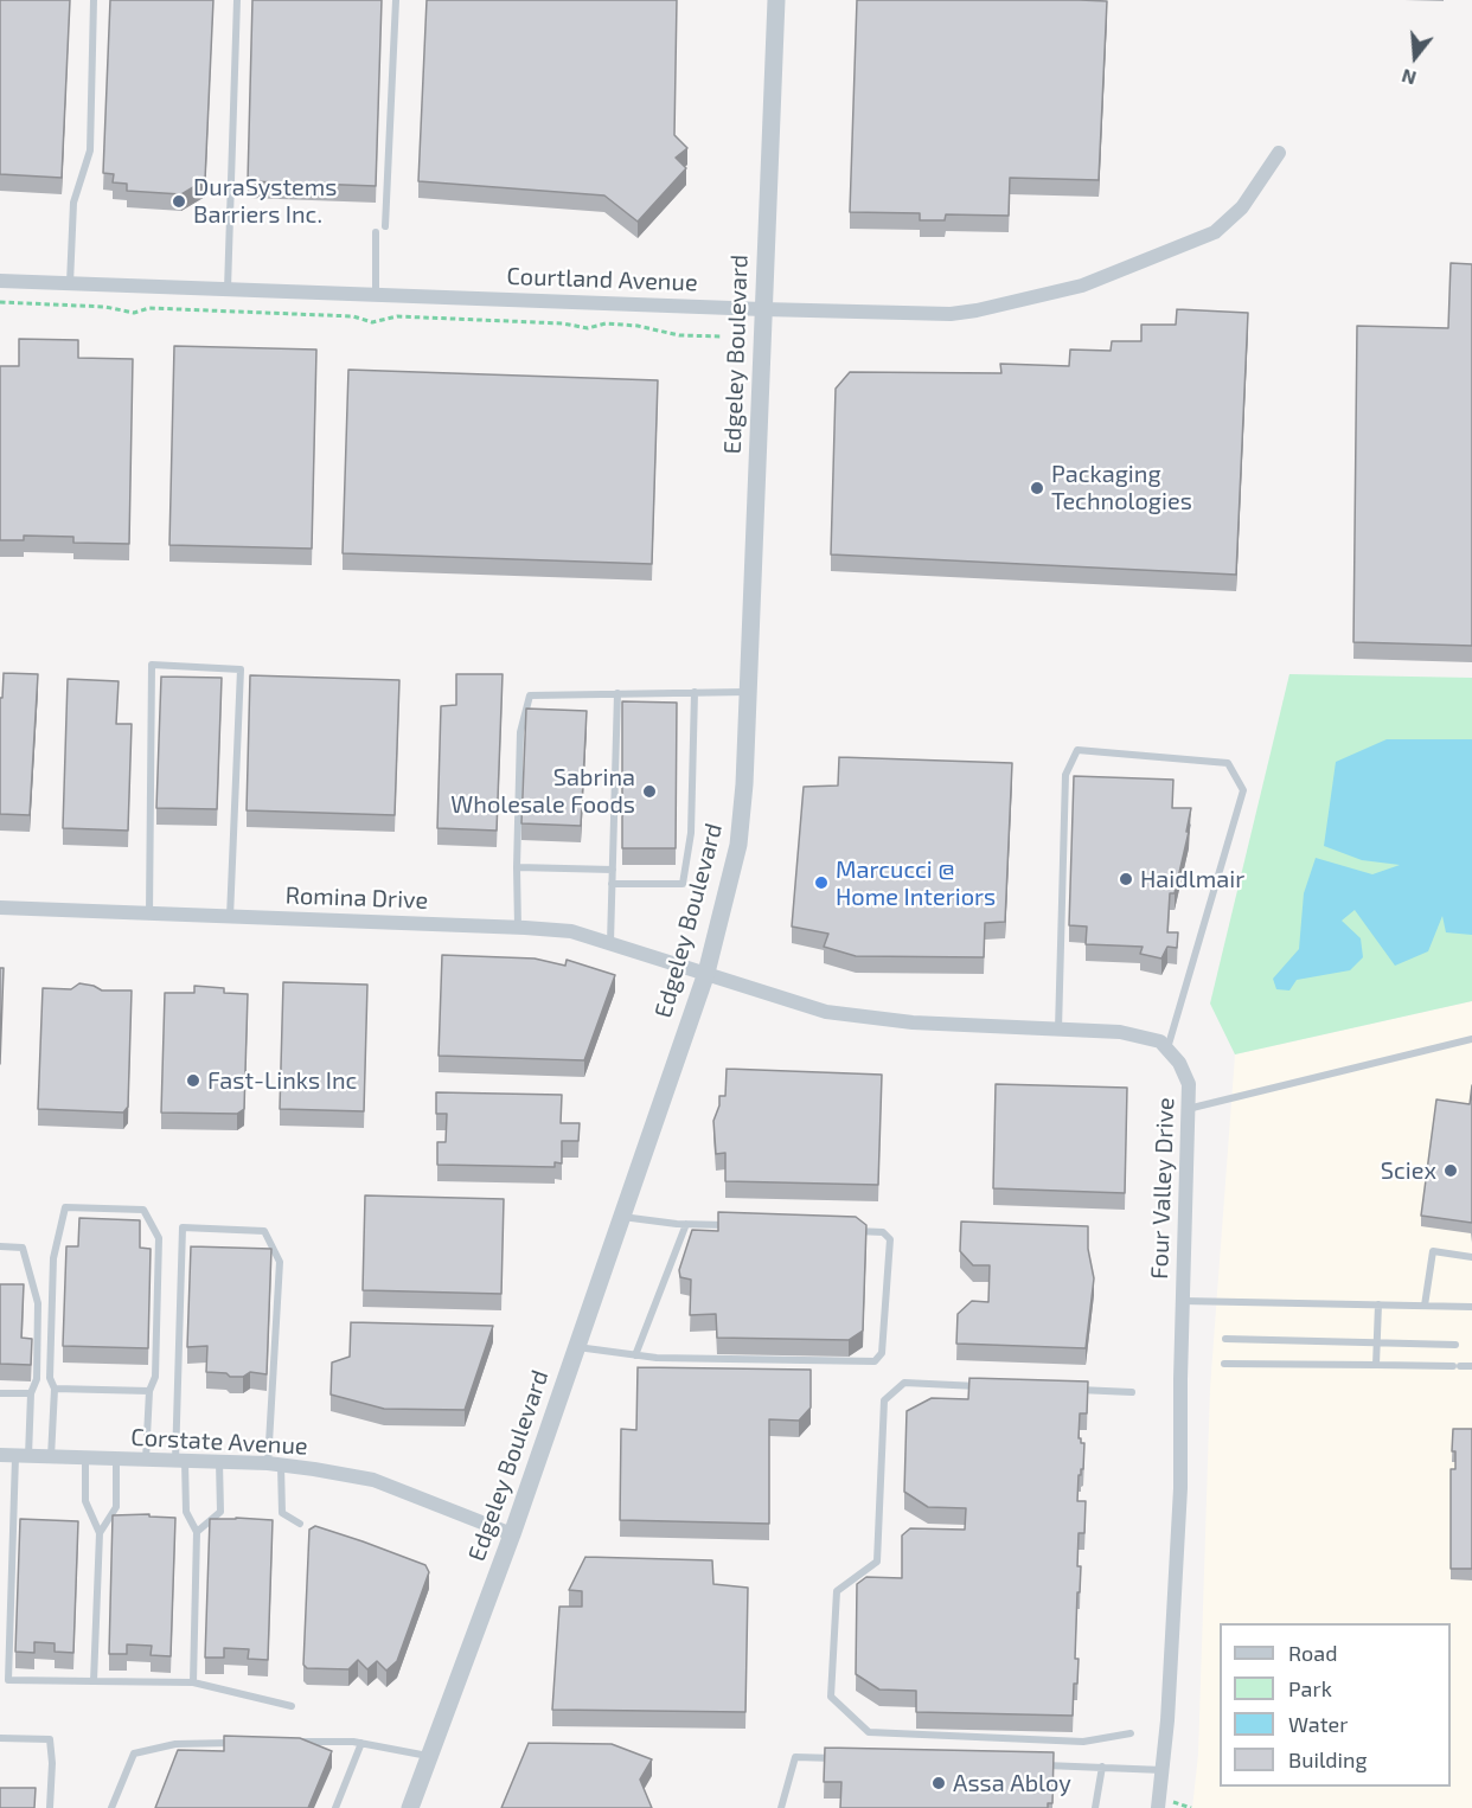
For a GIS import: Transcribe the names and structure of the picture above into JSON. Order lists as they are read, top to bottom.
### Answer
{
  "streets": {
    "street": [
      "Courtland Avenue",
      "Edgeley Boulevard",
      "Romina Drive",
      "Four Valley Drive",
      "Corstate Avenue"
    ]
  },
  "crossings": [
    ["Courtland Avenue", "Edgeley Boulevard"],
    ["Edgeley Boulevard", "Romina Drive"],
    ["Edgeley Boulevard", "Corstate Avenue"]
  ],
  "places": [
    "DuraSystems Barriers Inc.",
    "Packaging Technologies",
    "Sabrina Wholesale Foods",
    "Haidlmair",
    "Marcucci @ Home Interiors",
    "Fast-Links Inc",
    "Sciex",
    "Assa Abloy"
  ],
  "legend": [
    "Road",
    "Park",
    "Water",
    "Building"
  ],
  "north": "bottom"
}
